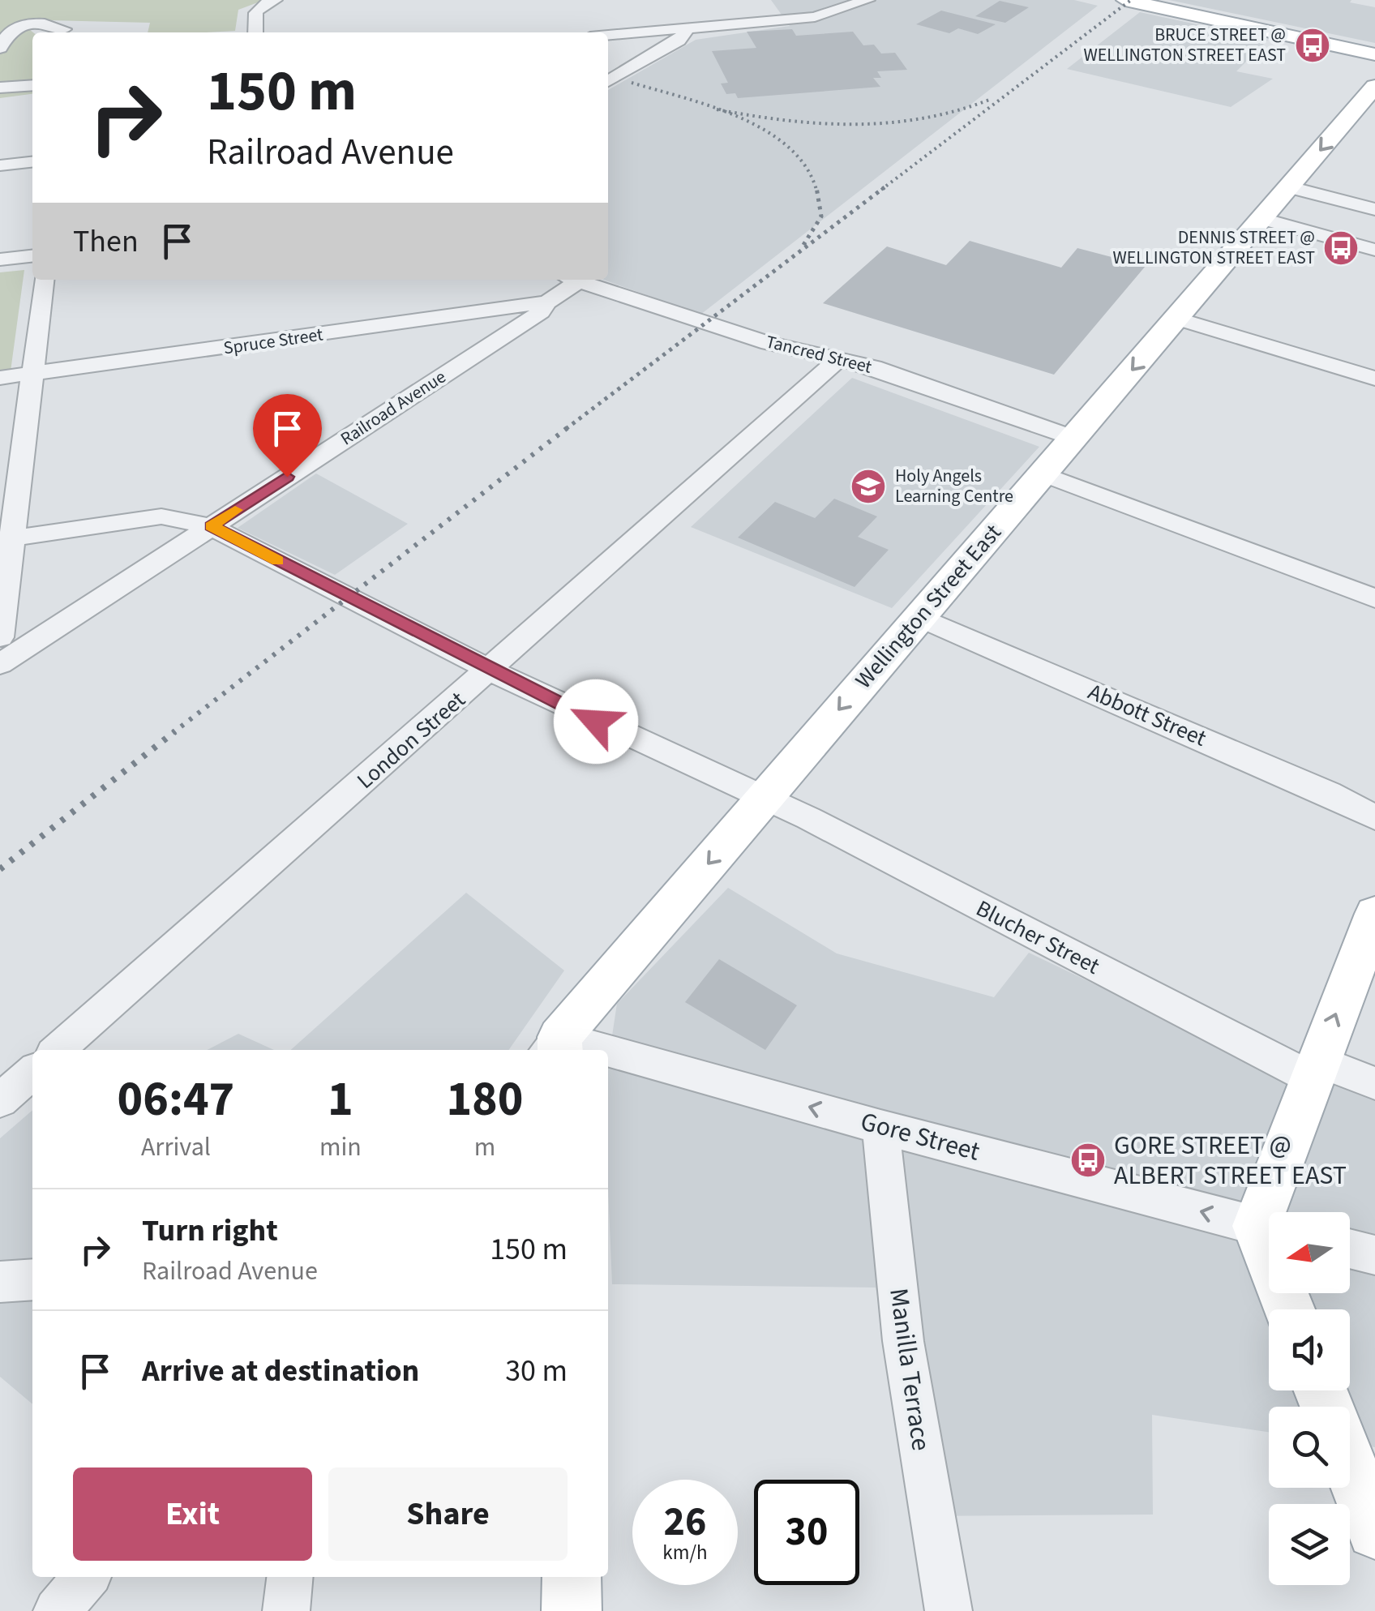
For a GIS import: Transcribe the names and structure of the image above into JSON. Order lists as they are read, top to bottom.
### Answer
{
  "streets": {
    "main road": ["Wellington Street East"],
    "street": [
      "Spruce Street",
      "Tancred Street",
      "Railroad Avenue",
      "Abbott Street",
      "London Street",
      "Blucher Street",
      "Gore Street",
      "Manilla Terrace"
    ]
  },
  "crossings": [
    ["Spruce Street", "Railroad Avenue"],
    ["Tancred Street", "Wellington Street East"],
    ["Tancred Street", "London Street"],
    ["Railroad Avenue", "Blucher Street"],
    ["Wellington Street East", "Abbott Street"],
    ["Wellington Street East", "Blucher Street"],
    ["London Street", "Blucher Street"],
    ["Gore Street", "Manilla Terrace"]
  ],
  "one_way": ["Wellington Street East", "Gore Street"],
  "places": {
    "bus stop": ["BRUCE STREET @ WELLINGTON STREET EAST", "DENNIS STREET @ WELLINGTON STREET EAST", "GORE STREET @ ALBERT STREET EAST"],
    "school or university": ["Holy Angels Learning Centre"]
  },
  "north": "left",
  "page": {
    "turn": ["150 m", "Railroad Avenue"],
    "then": "Then",
    "eta": [
      "06:47",
      "Arrival",
      "1",
      "min",
      "180",
      "m"
    ],
    "list": [
      {
        "name": "Turn right",
        "note": "Railroad Avenue",
        "value": "150 m"
      },
      {
        "name": "Arrive at destination",
        "value": "30 m"
      }
    ],
    "buttons": ["Exit", "Share"],
    "speed": "26 km/h",
    "limit": "30"
  }
}
